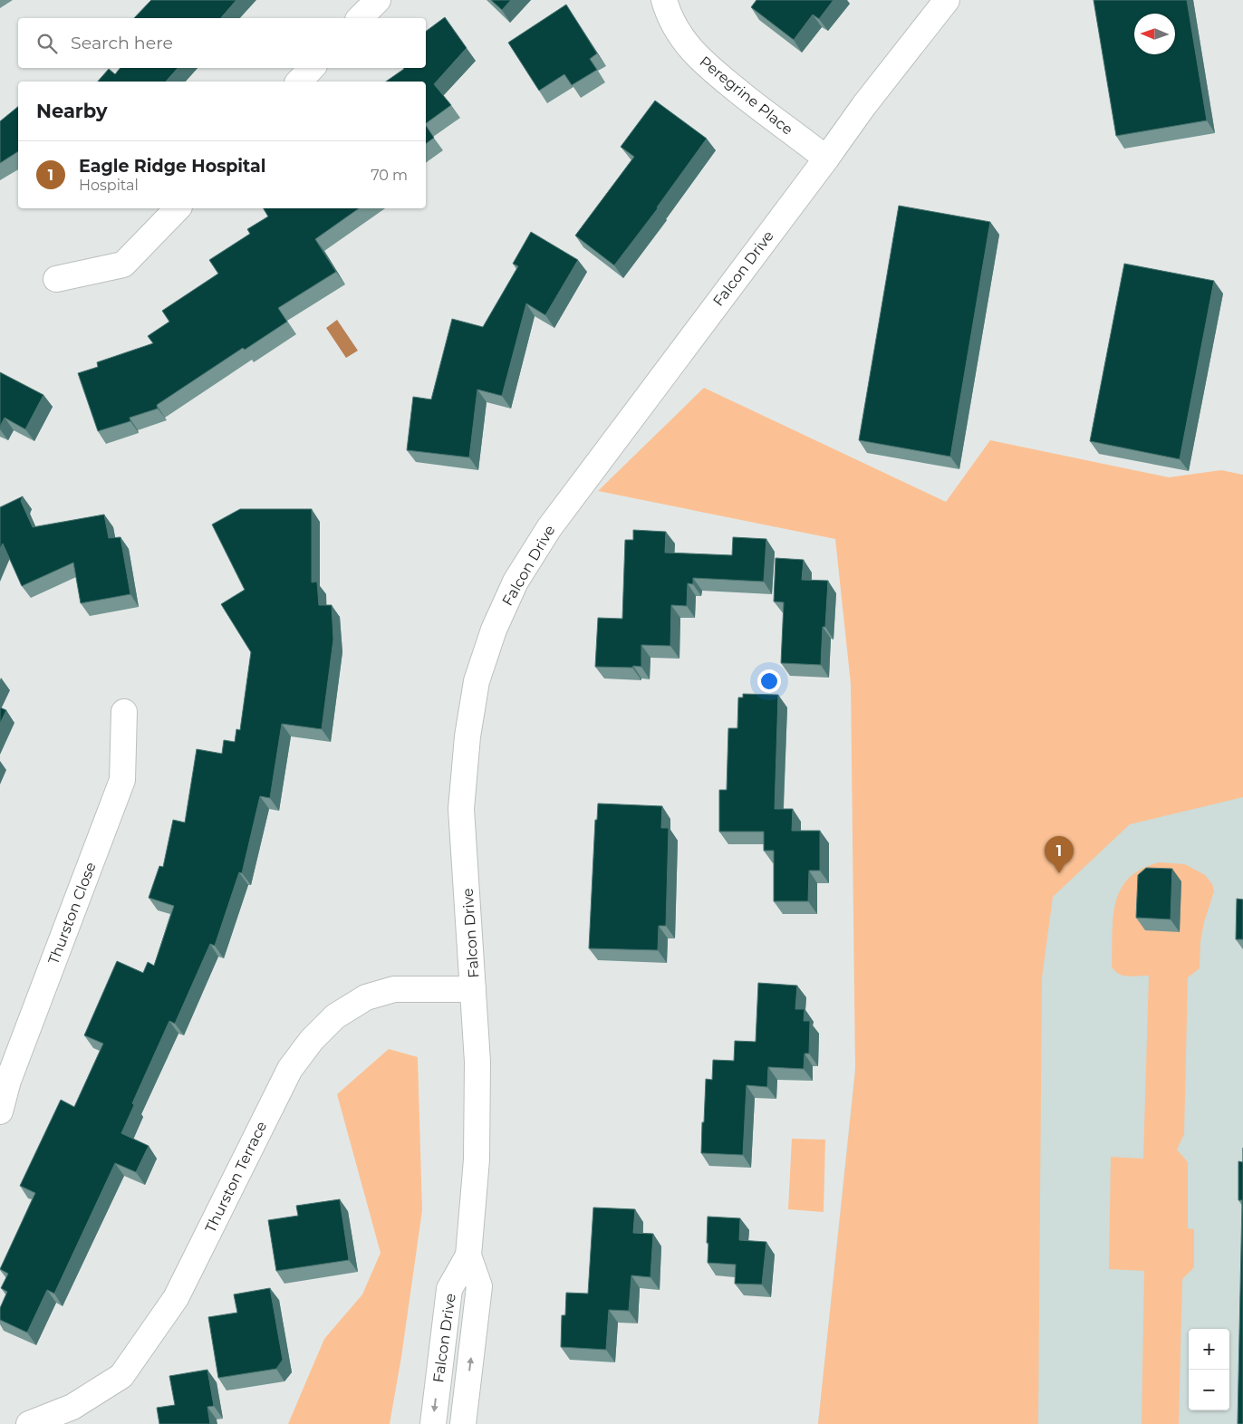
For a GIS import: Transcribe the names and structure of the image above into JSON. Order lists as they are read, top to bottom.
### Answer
{
  "streets": {
    "street": [
      "Peregrine Place",
      "Falcon Drive",
      "Thurston Close",
      "Thurston Terrace"
    ]
  },
  "crossings": [
    ["Peregrine Place", "Falcon Drive"],
    ["Falcon Drive", "Thurston Terrace"]
  ],
  "north": "left",
  "page": {
    "search": "Search here",
    "heading": "Nearby",
    "list": [
      {
        "mark": "1",
        "name": "Eagle Ridge Hospital",
        "note": "Hospital",
        "value": "70 m"
      }
    ],
    "pins": "1",
    "map_buttons": ["+", "−"]
  }
}
